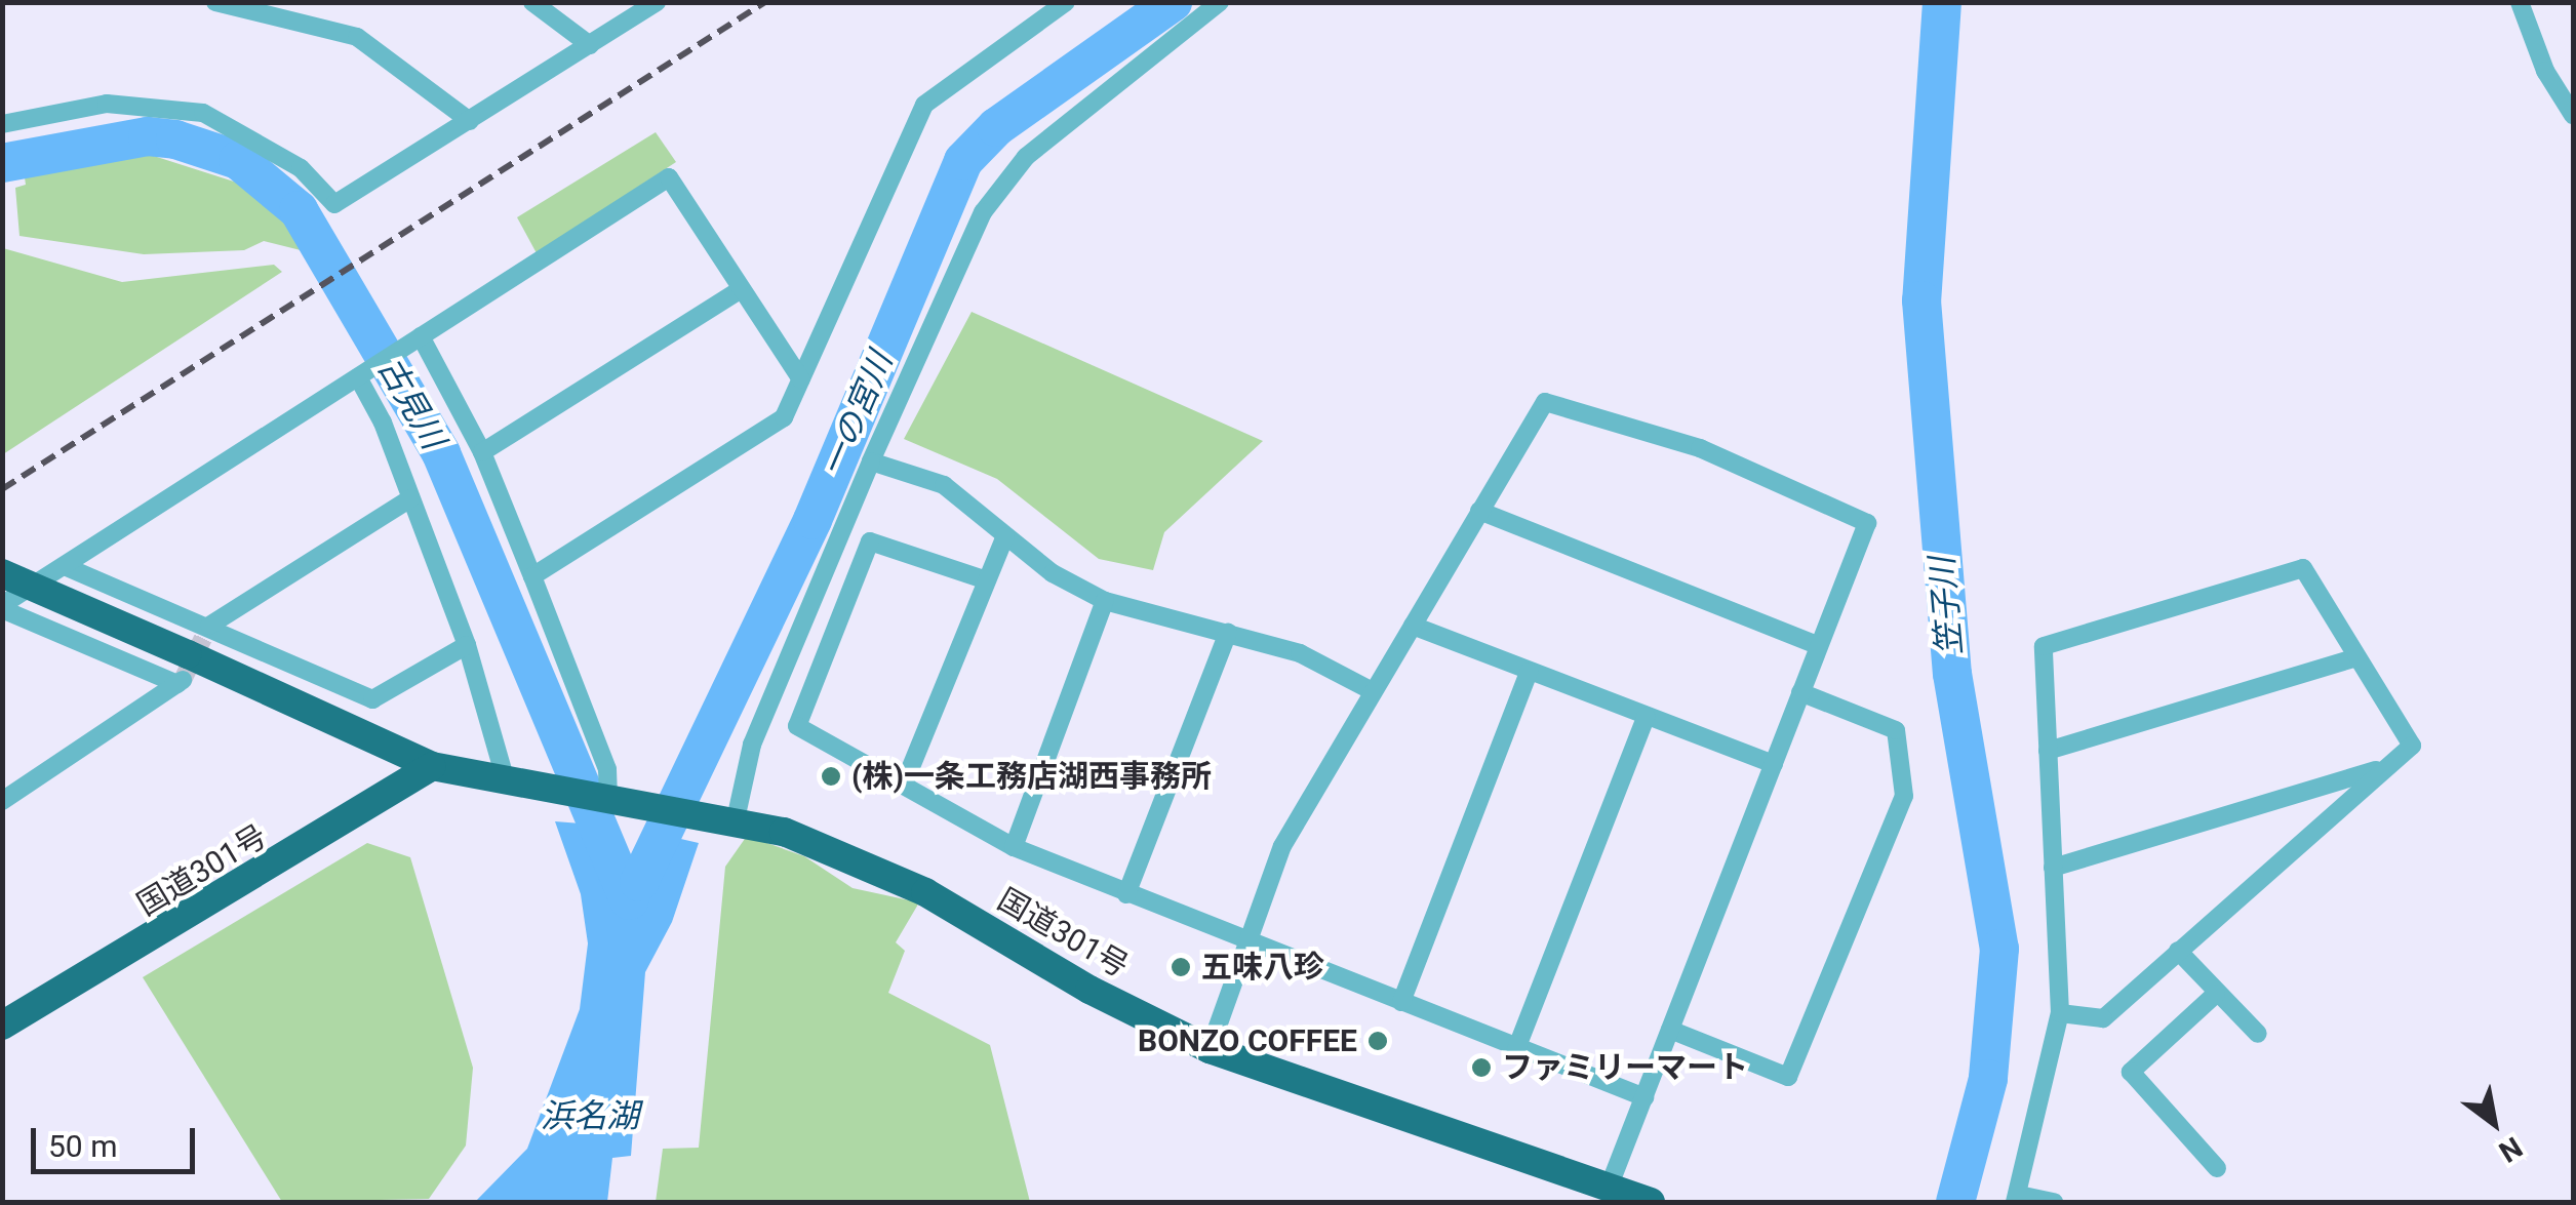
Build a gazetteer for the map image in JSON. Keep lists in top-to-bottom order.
{
  "streets": {
    "highway": ["国道301号"]
  },
  "water": [
    "古見川",
    "一の宮川",
    "笠子川",
    "浜名湖"
  ],
  "places": [
    "(株)一条工務店湖西事務所",
    "五味八珍",
    "BONZO COFFEE",
    "ファミリーマート"
  ],
  "scale_bar": "50 m",
  "north": "bottom right"
}
